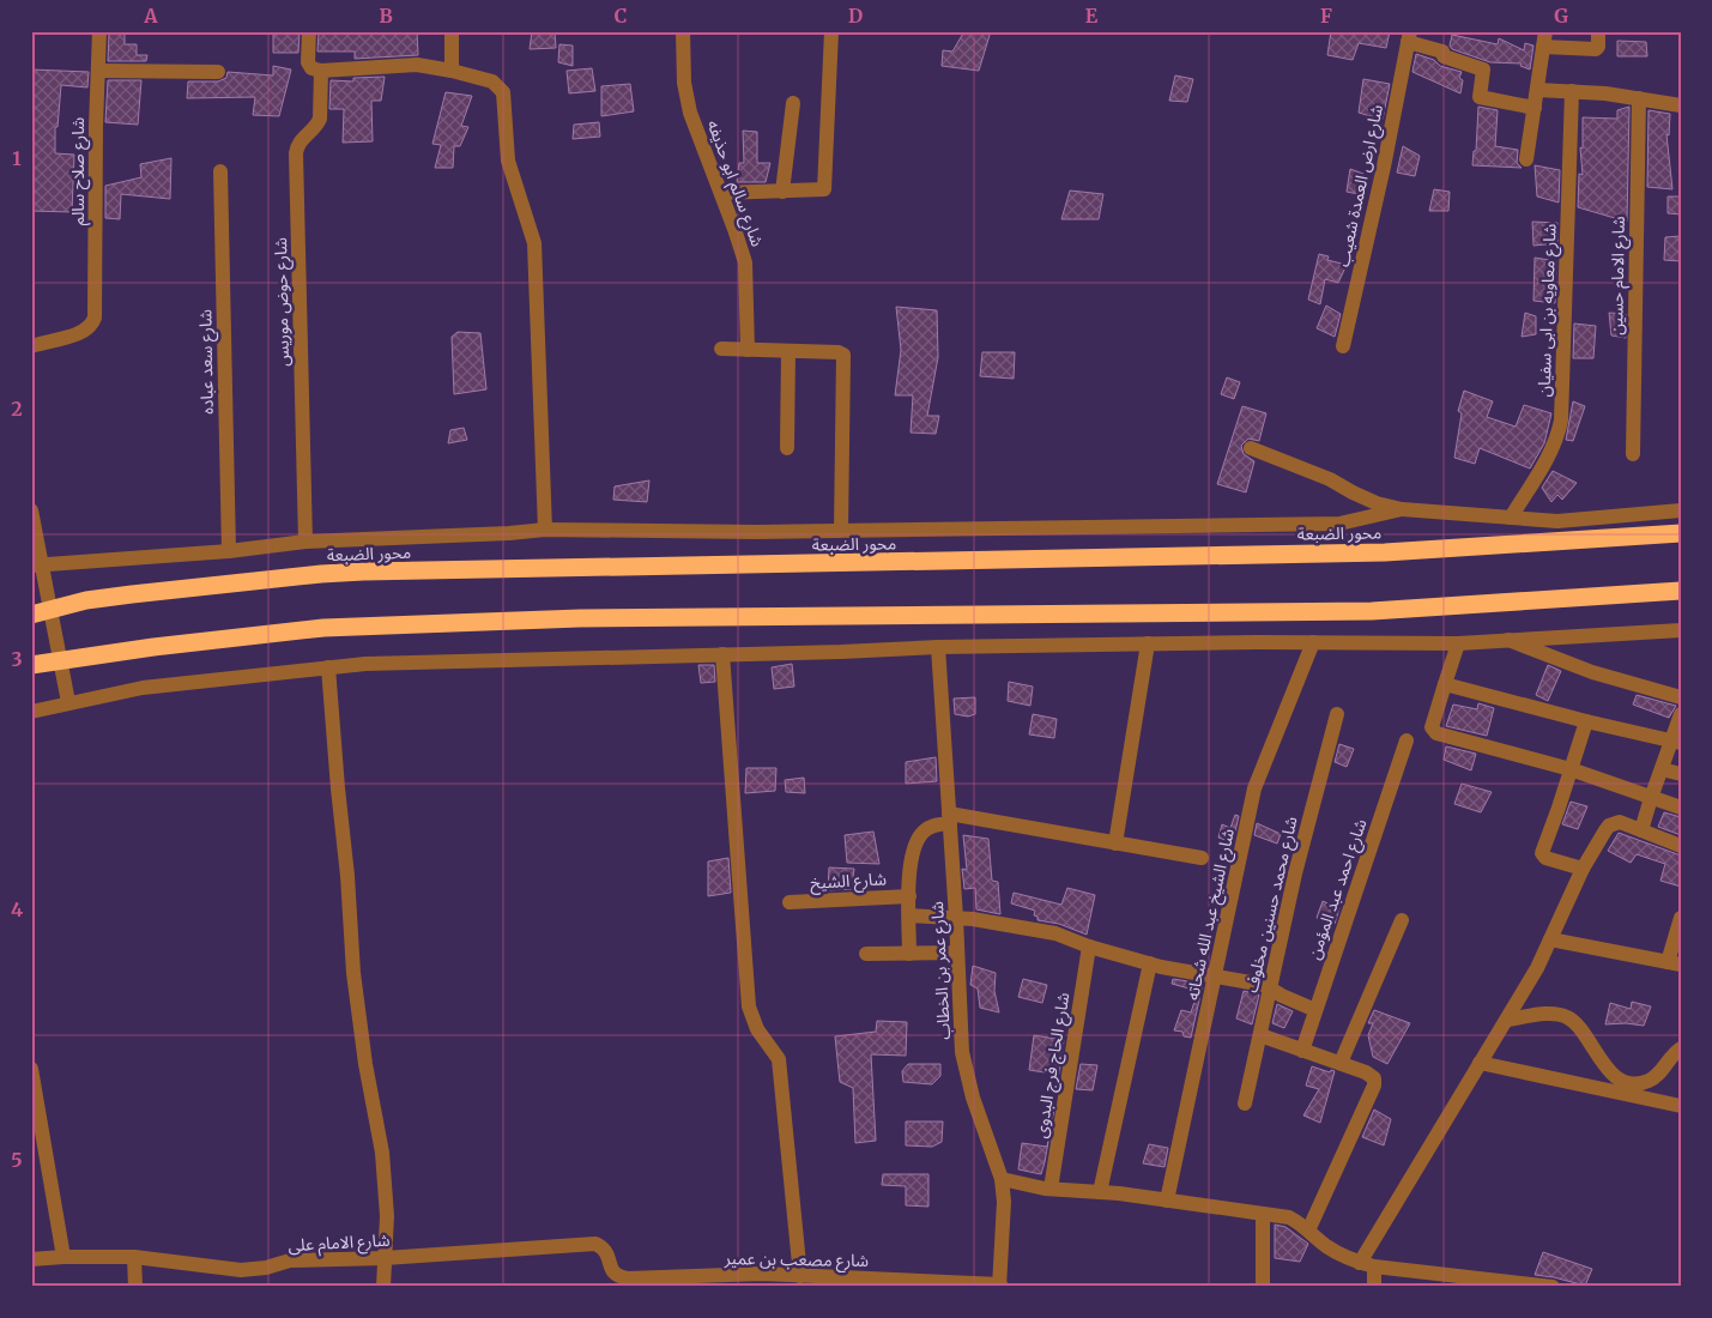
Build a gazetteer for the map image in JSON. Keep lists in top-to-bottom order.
{
  "streets": {
    "highway": ["محور الضبعة"],
    "street": [
      "شارع صلاح سالم",
      "شارع سالم ابو حذيفه",
      "شارع ارض العمدة شعيب",
      "شارع الامام حسين",
      "شارع حوض موريس",
      "شارع معاويه بن ابى سفيان",
      "شارع سعد عباده",
      "شارع الشيخ",
      "شارع احمد عبد المؤمن",
      "شارع محمد حسنين مخلوف",
      "شارع الشيخ عبد الله شحاته",
      "شارع عمر بن الخطاب",
      "شارع الحاج فرج البدوى",
      "شارع الامام على",
      "شارع مصعب بن عمير"
    ]
  },
  "crossings": [
    ["شارع عمر بن الخطاب", "شارع مصعب بن عمير"],
    ["شارع الامام على", "شارع مصعب بن عمير"]
  ],
  "grid": {
    "columns": [
      "A",
      "B",
      "C",
      "D",
      "E",
      "F",
      "G"
    ],
    "rows": [
      "1",
      "2",
      "3",
      "4",
      "5"
    ]
  }
}
